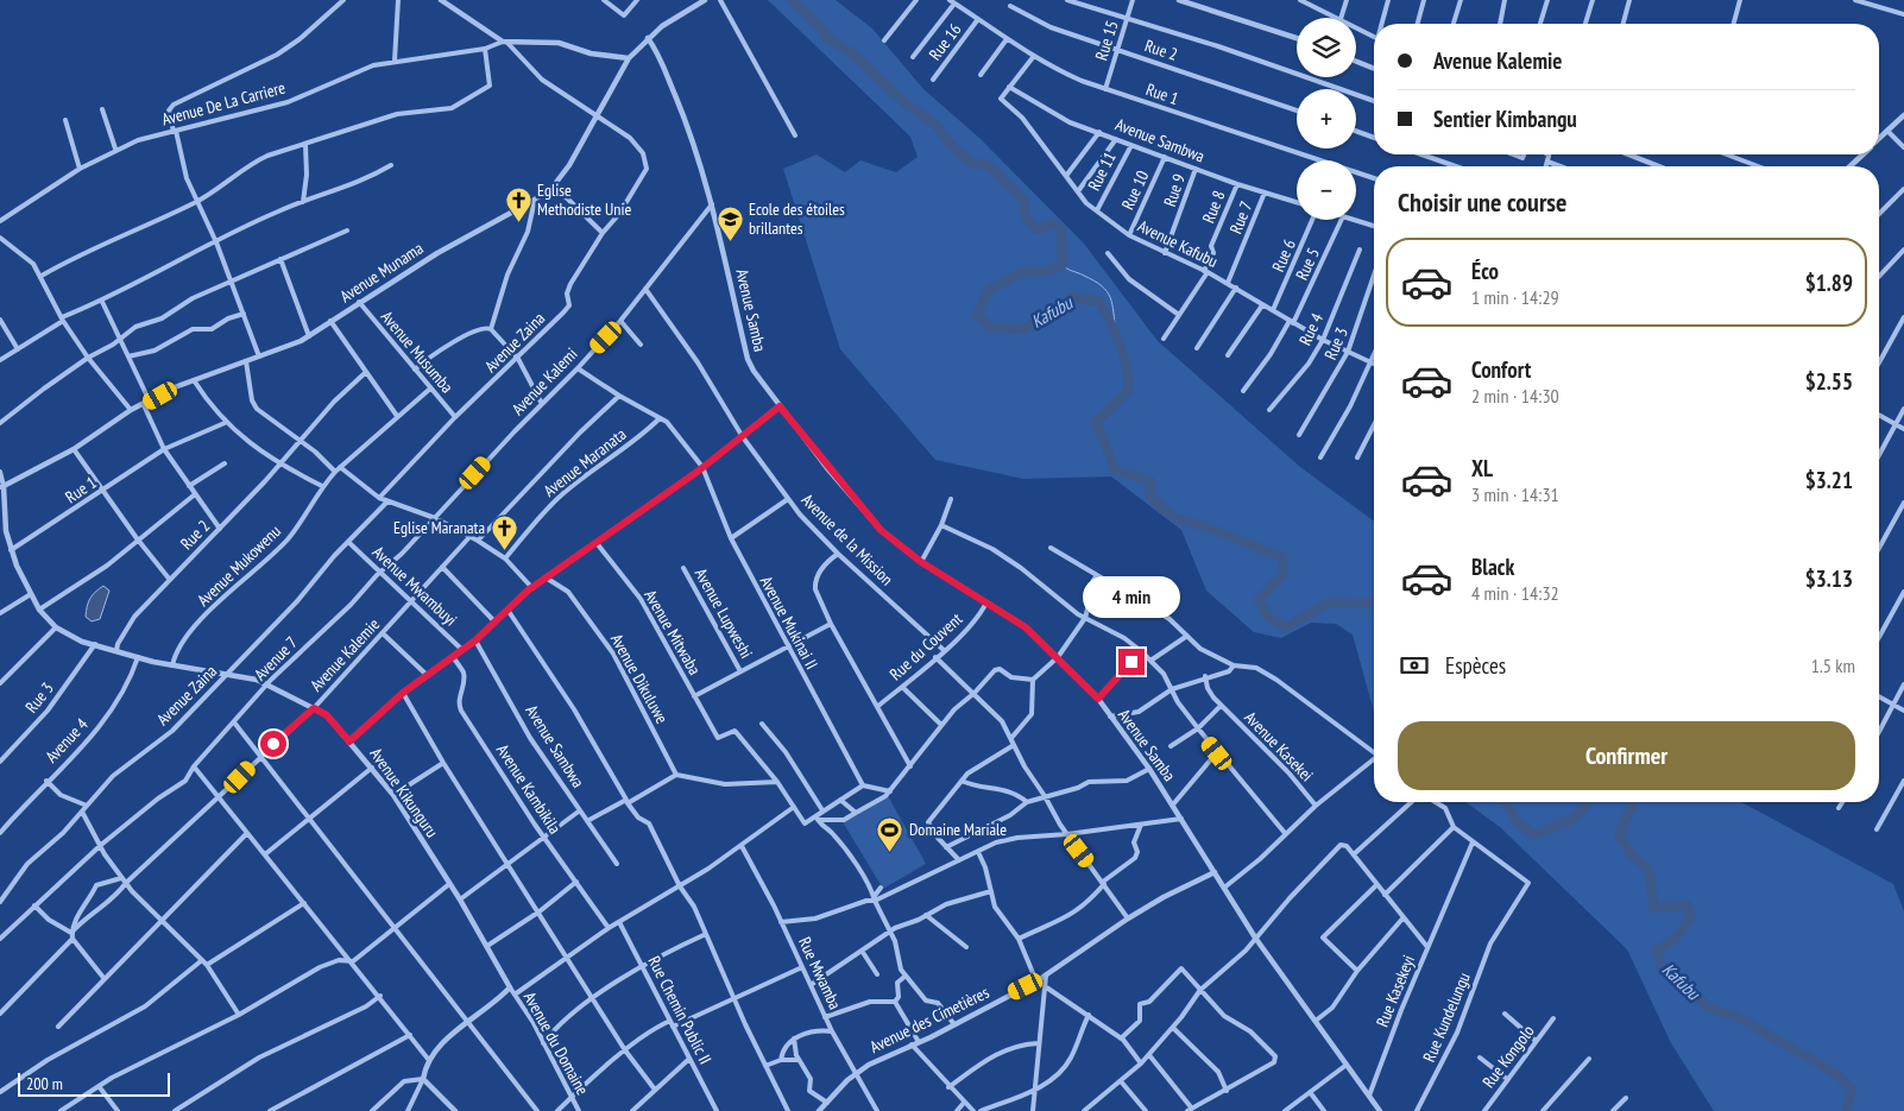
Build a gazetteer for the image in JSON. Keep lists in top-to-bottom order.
{
  "streets": {
    "street": [
      "Rue 15",
      "Rue 16",
      "Rue 2",
      "Rue 1",
      "Avenue De La Carriere",
      "Avenue Sambwa",
      "Rue 11",
      "Rue 10",
      "Rue 9",
      "Rue 8",
      "Rue 7",
      "Avenue Kafubu",
      "Rue 6",
      "Rue 5",
      "Avenue Munama",
      "Avenue Samba",
      "Rue 4",
      "Avenue Zaina",
      "Rue 3",
      "Avenue Musumba",
      "Avenue Kalemi",
      "Avenue Maranata",
      "Avenue de la Mission",
      "Avenue Mukowenu",
      "Avenue Mwambuyi",
      "Avenue Lupweshi",
      "Avenue Mukinai II",
      "Avenue Mitwaba",
      "Rue du Couvent",
      "Avenue Kalemie",
      "Avenue 7",
      "Avenue Dikuluwe",
      "Avenue 4",
      "Avenue Kasekei",
      "Avenue Kambikila",
      "Avenue Kikunguru",
      "Rue Mwamba",
      "Rue Kasekeyi",
      "Rue Chemin Public II",
      "Rue Kundelungu",
      "Avenue des Cimetières",
      "Avenue du Domaine",
      "Rue Kongolo"
    ]
  },
  "crossings": [
    ["Rue 15", "Rue 2"],
    ["Rue 15", "Rue 1"],
    ["Rue 16", "Rue 1"],
    ["Rue 2", "Avenue Kikunguru"],
    ["Rue 1", "Avenue Kikunguru"],
    ["Avenue Sambwa", "Rue 11"],
    ["Avenue Sambwa", "Rue 10"],
    ["Avenue Sambwa", "Rue 9"],
    ["Avenue Sambwa", "Rue 8"],
    ["Avenue Sambwa", "Rue 7"],
    ["Avenue Sambwa", "Avenue Kafubu"],
    ["Rue 11", "Avenue Kafubu"],
    ["Rue 10", "Avenue Kafubu"],
    ["Rue 9", "Avenue Kafubu"],
    ["Rue 8", "Avenue Kafubu"],
    ["Rue 7", "Avenue Kafubu"],
    ["Avenue Kafubu", "Rue 6"],
    ["Avenue Kafubu", "Rue 5"],
    ["Avenue Kafubu", "Rue 4"],
    ["Avenue Kafubu", "Rue 3"],
    ["Avenue Munama", "Avenue Samba"],
    ["Avenue Munama", "Avenue Musumba"],
    ["Avenue Munama", "Avenue Kikunguru"],
    ["Avenue Samba", "Avenue Kalemi"],
    ["Avenue Samba", "Rue du Couvent"],
    ["Avenue Samba", "Rue Kasekeyi"],
    ["Avenue Samba", "Avenue des Cimetières"],
    ["Avenue Zaina", "Avenue Musumba"],
    ["Avenue Zaina", "Avenue Mwambuyi"],
    ["Avenue Zaina", "Avenue Kikunguru"],
    ["Rue 3", "Avenue Kikunguru"],
    ["Avenue Musumba", "Avenue Mukowenu"],
    ["Avenue Kalemi", "Avenue de la Mission"],
    ["Avenue Kalemi", "Avenue Mwambuyi"],
    ["Avenue Kalemi", "Avenue Mukinai II"],
    ["Avenue Kalemi", "Avenue 7"],
    ["Avenue Maranata", "Avenue Mukinai II"],
    ["Avenue de la Mission", "Rue du Couvent"],
    ["Avenue Mukowenu", "Avenue Kikunguru"],
    ["Avenue Mwambuyi", "Avenue Kalemie"],
    ["Avenue Mwambuyi", "Avenue 7"],
    ["Avenue Kalemie", "Avenue Kikunguru"],
    ["Avenue 7", "Avenue Kikunguru"],
    ["Avenue 4", "Avenue Kikunguru"],
    ["Avenue Kikunguru", "Avenue du Domaine"],
    ["Rue Mwamba", "Avenue des Cimetières"],
    ["Rue Kasekeyi", "Rue Kundelungu"]
  ],
  "water": ["Kafubu"],
  "places": {
    "church": ["Eglise Methodiste Unie", "Eglise Maranata"],
    "school or university": ["Ecole des étoiles brillantes"],
    "sports": ["Domaine Mariale"]
  },
  "scale_bar": "200 m",
  "page": {
    "map_buttons": ["+", "−"],
    "banner": ["Avenue Kalemie", "Sentier Kimbangu"],
    "heading": "Choisir une course",
    "list": [
      {
        "name": "Éco",
        "note": "1 min · 14:29",
        "value": "$1.89"
      },
      {
        "name": "Confort",
        "note": "2 min · 14:30",
        "value": "$2.55"
      },
      {
        "name": "XL",
        "note": "3 min · 14:31",
        "value": "$3.21"
      },
      {
        "name": "Black",
        "note": "4 min · 14:32",
        "value": "$3.13"
      }
    ],
    "bubble": "4 min",
    "pay": ["Espèces", "1.5 km"],
    "buttons": "Confirmer",
    "scale": "200 m"
  }
}
